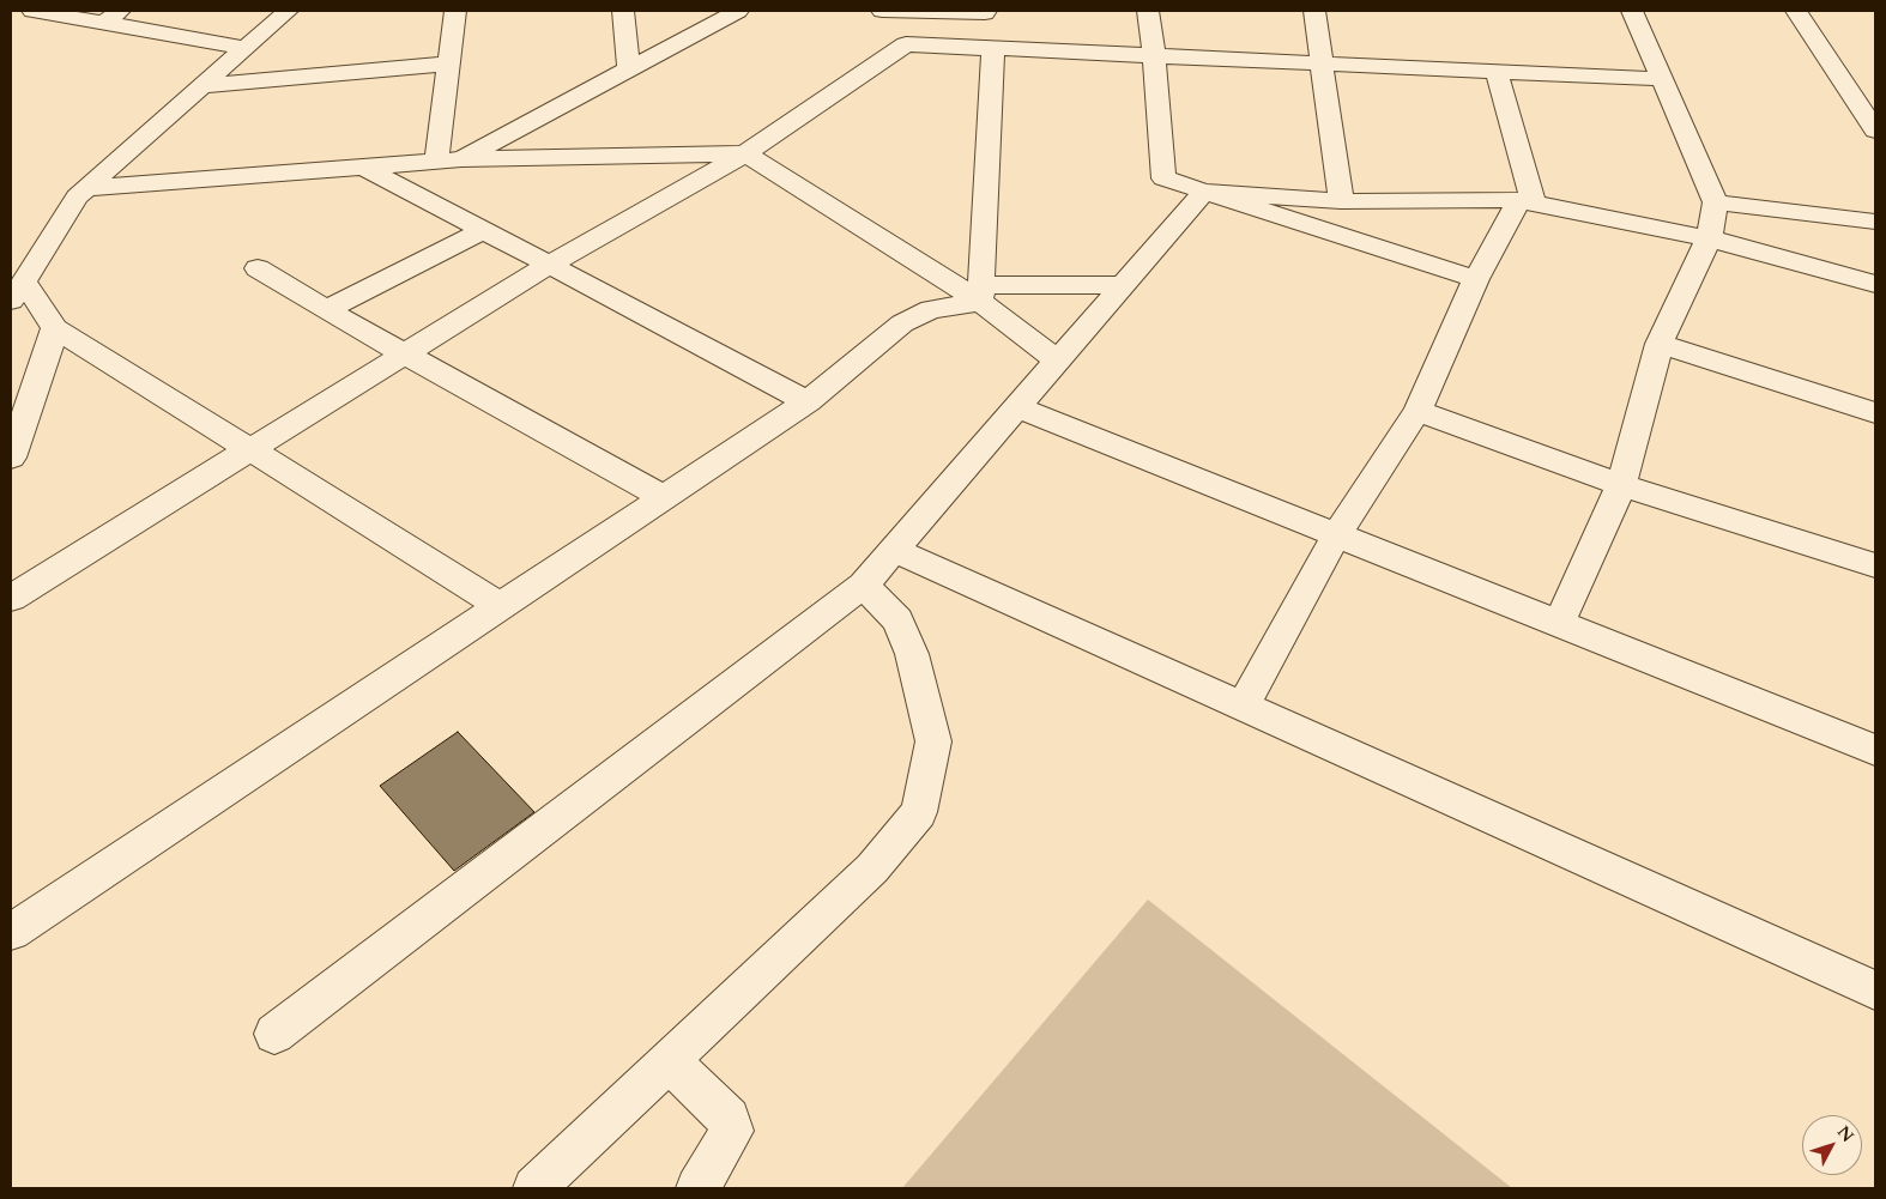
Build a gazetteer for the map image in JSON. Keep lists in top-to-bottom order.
{
  "north": "top right"
}
